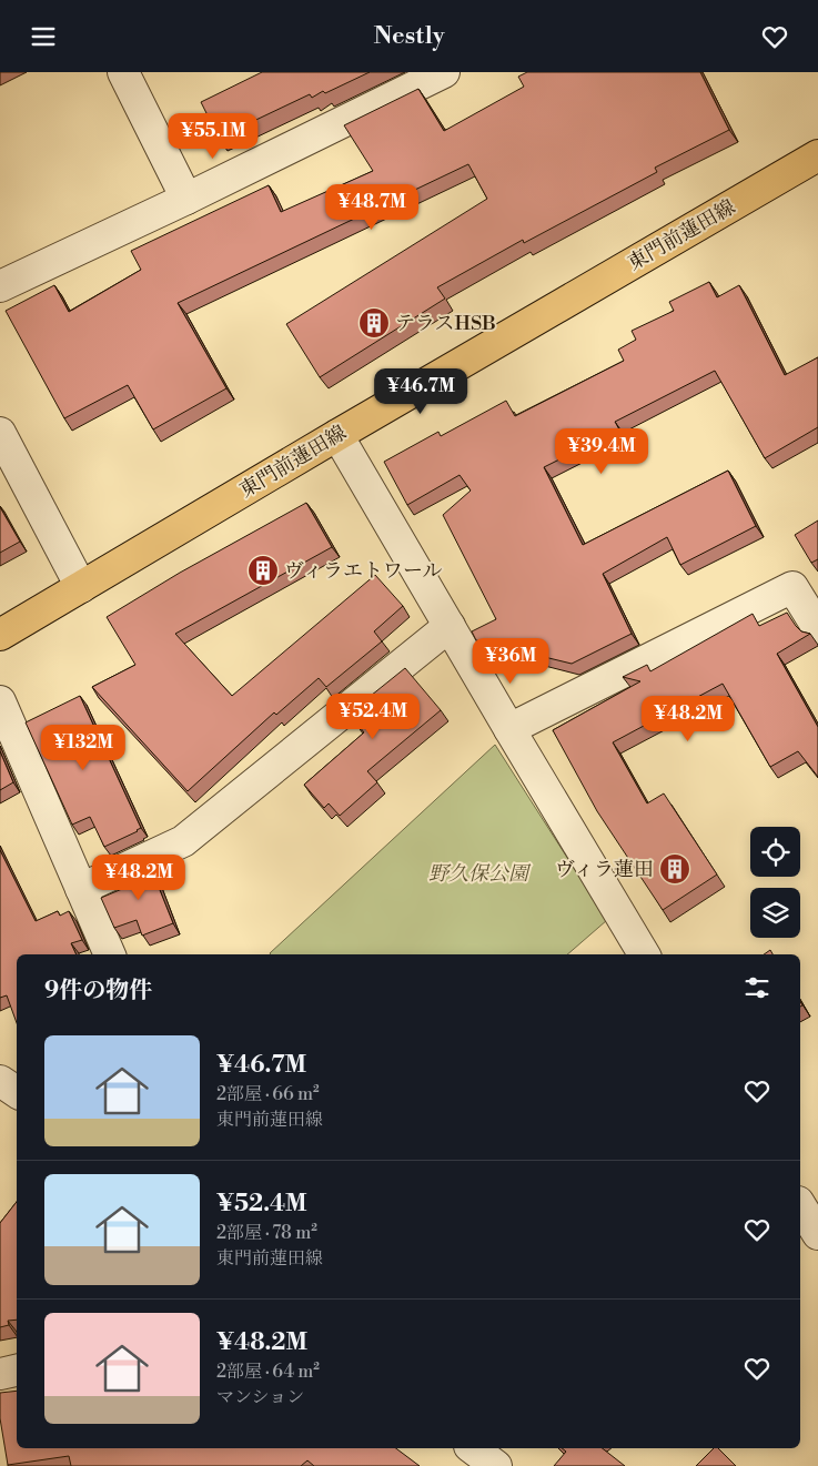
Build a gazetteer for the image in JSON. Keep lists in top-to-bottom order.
{
  "streets": {
    "main road": ["東門前蓮田線"]
  },
  "parks": ["野久保公園"],
  "places": {
    "building": ["テラスHSB", "ヴィラエトワール", "ヴィラ蓮田"]
  },
  "page": {
    "header": "Nestly",
    "price": [
      "¥55.1M",
      "¥48.7M",
      "¥46.7M",
      "¥39.4M",
      "¥36M",
      "¥52.4M",
      "¥48.2M",
      "¥132M",
      "¥48.2M"
    ],
    "heading": "9件の物件",
    "list": [
      {
        "name": "¥46.7M",
        "note": "2部屋 · 66 m² · 東門前蓮田線"
      },
      {
        "name": "¥52.4M",
        "note": "2部屋 · 78 m² · 東門前蓮田線"
      },
      {
        "name": "¥48.2M",
        "note": "2部屋 · 64 m² · マンション"
      }
    ]
  }
}
